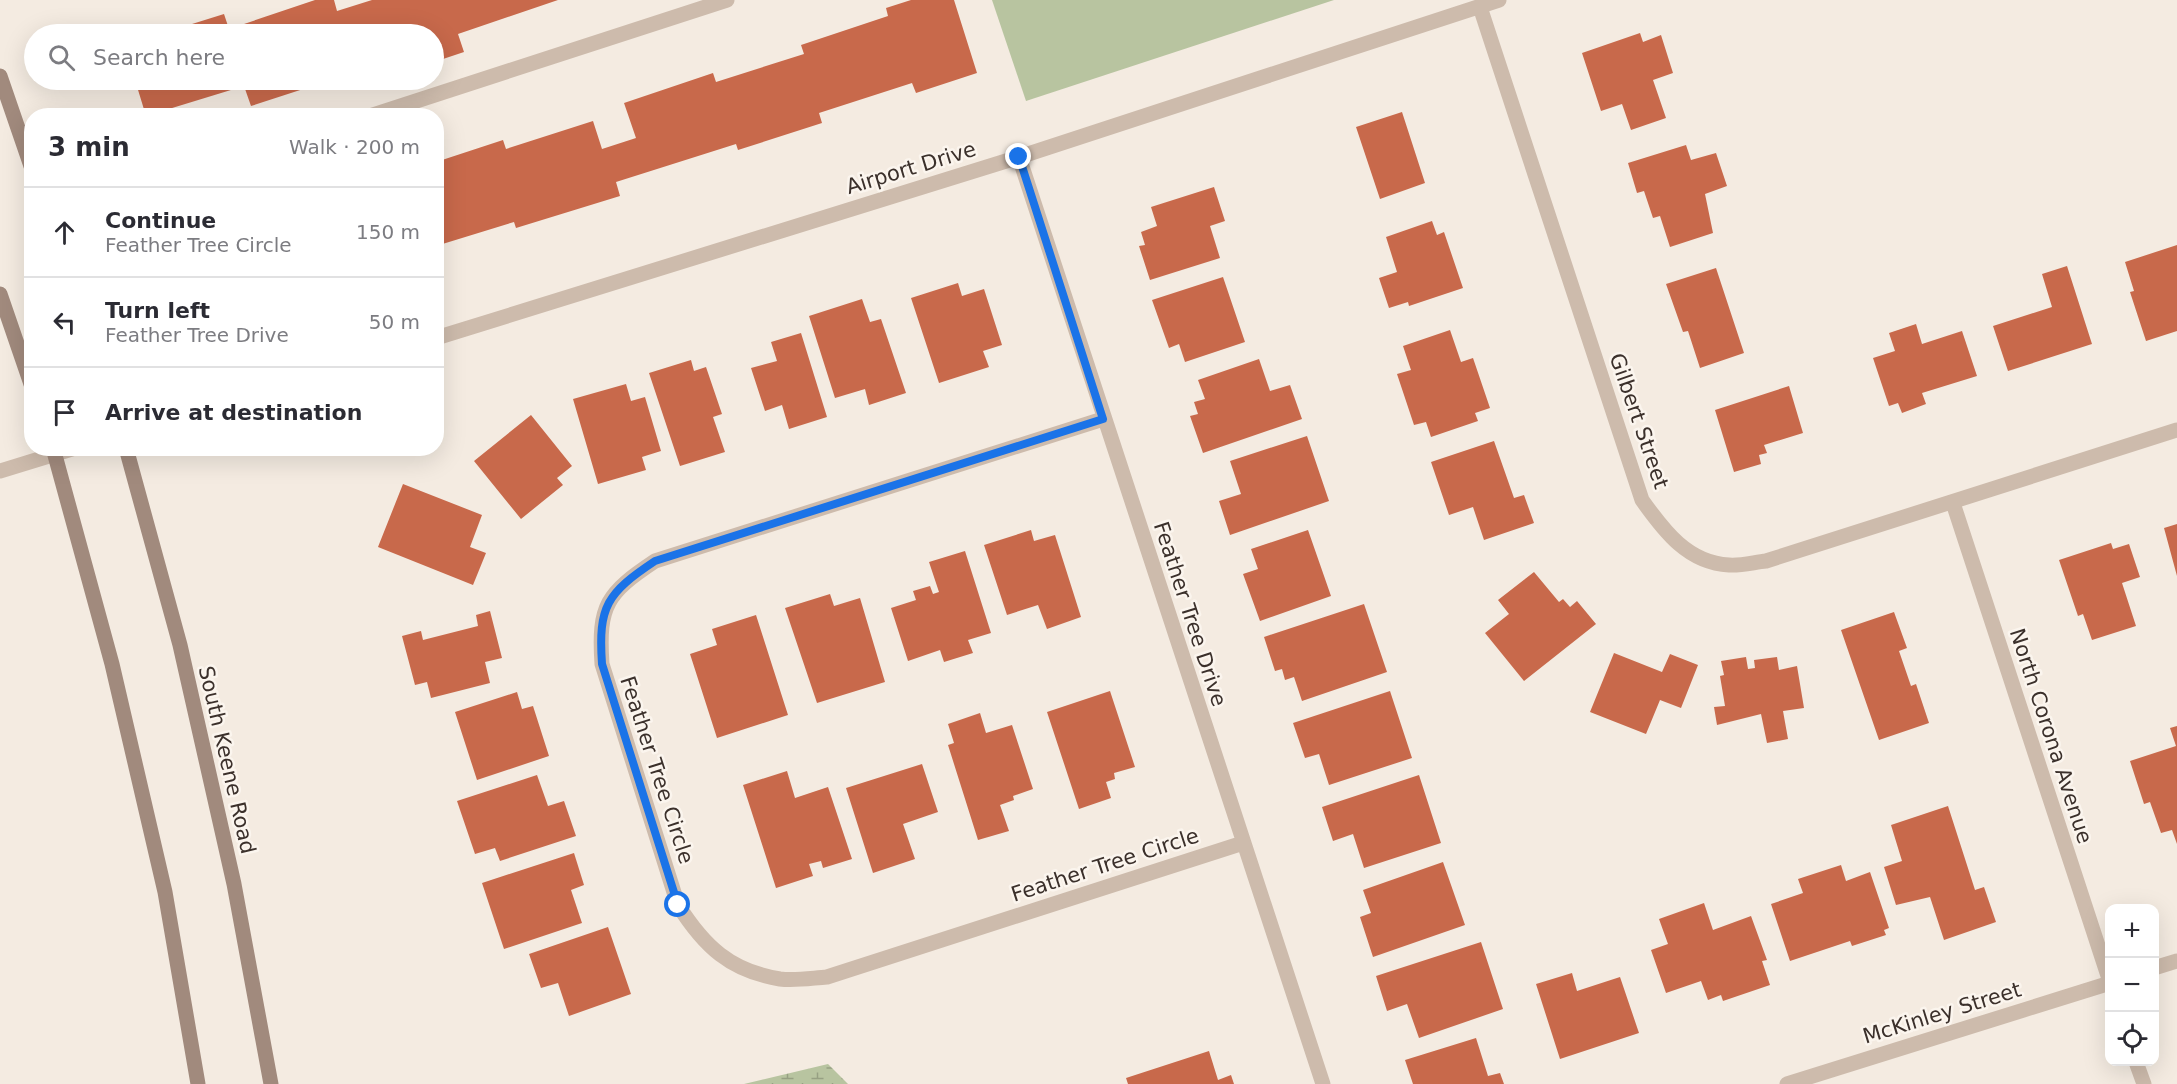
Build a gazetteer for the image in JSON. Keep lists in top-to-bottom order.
{
  "streets": {
    "main road": ["South Keene Road"],
    "street": [
      "Airport Drive",
      "Gilbert Street",
      "Feather Tree Drive",
      "North Corona Avenue",
      "Feather Tree Circle",
      "McKinley Street"
    ]
  },
  "crossings": [
    ["Airport Drive", "Gilbert Street"],
    ["Airport Drive", "Feather Tree Drive"],
    ["Gilbert Street", "North Corona Avenue"],
    ["Feather Tree Drive", "Feather Tree Circle"]
  ],
  "page": {
    "search": "Search here",
    "heading": ["3 min", "Walk · 200 m"],
    "list": [
      ["Continue", "Feather Tree Circle", "150 m"],
      ["Turn left", "Feather Tree Drive", "50 m"],
      "Arrive at destination"
    ],
    "map_buttons": ["+", "−"]
  }
}
